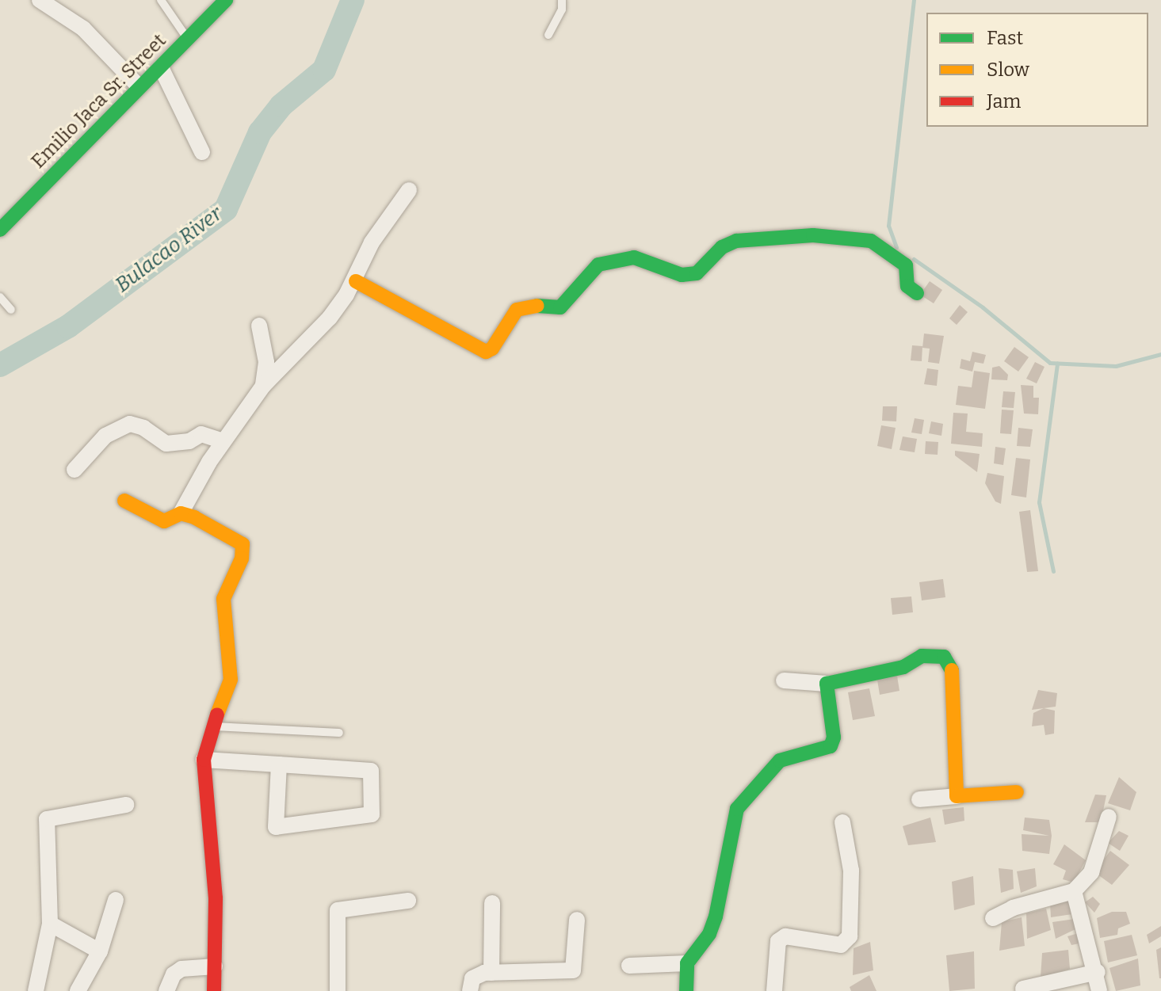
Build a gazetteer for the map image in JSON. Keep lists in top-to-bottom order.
{
  "streets": {
    "street": ["Emilio Jaca Sr. Street"]
  },
  "water": ["Bulacao River"],
  "legend": ["Fast", "Slow", "Jam"]
}
